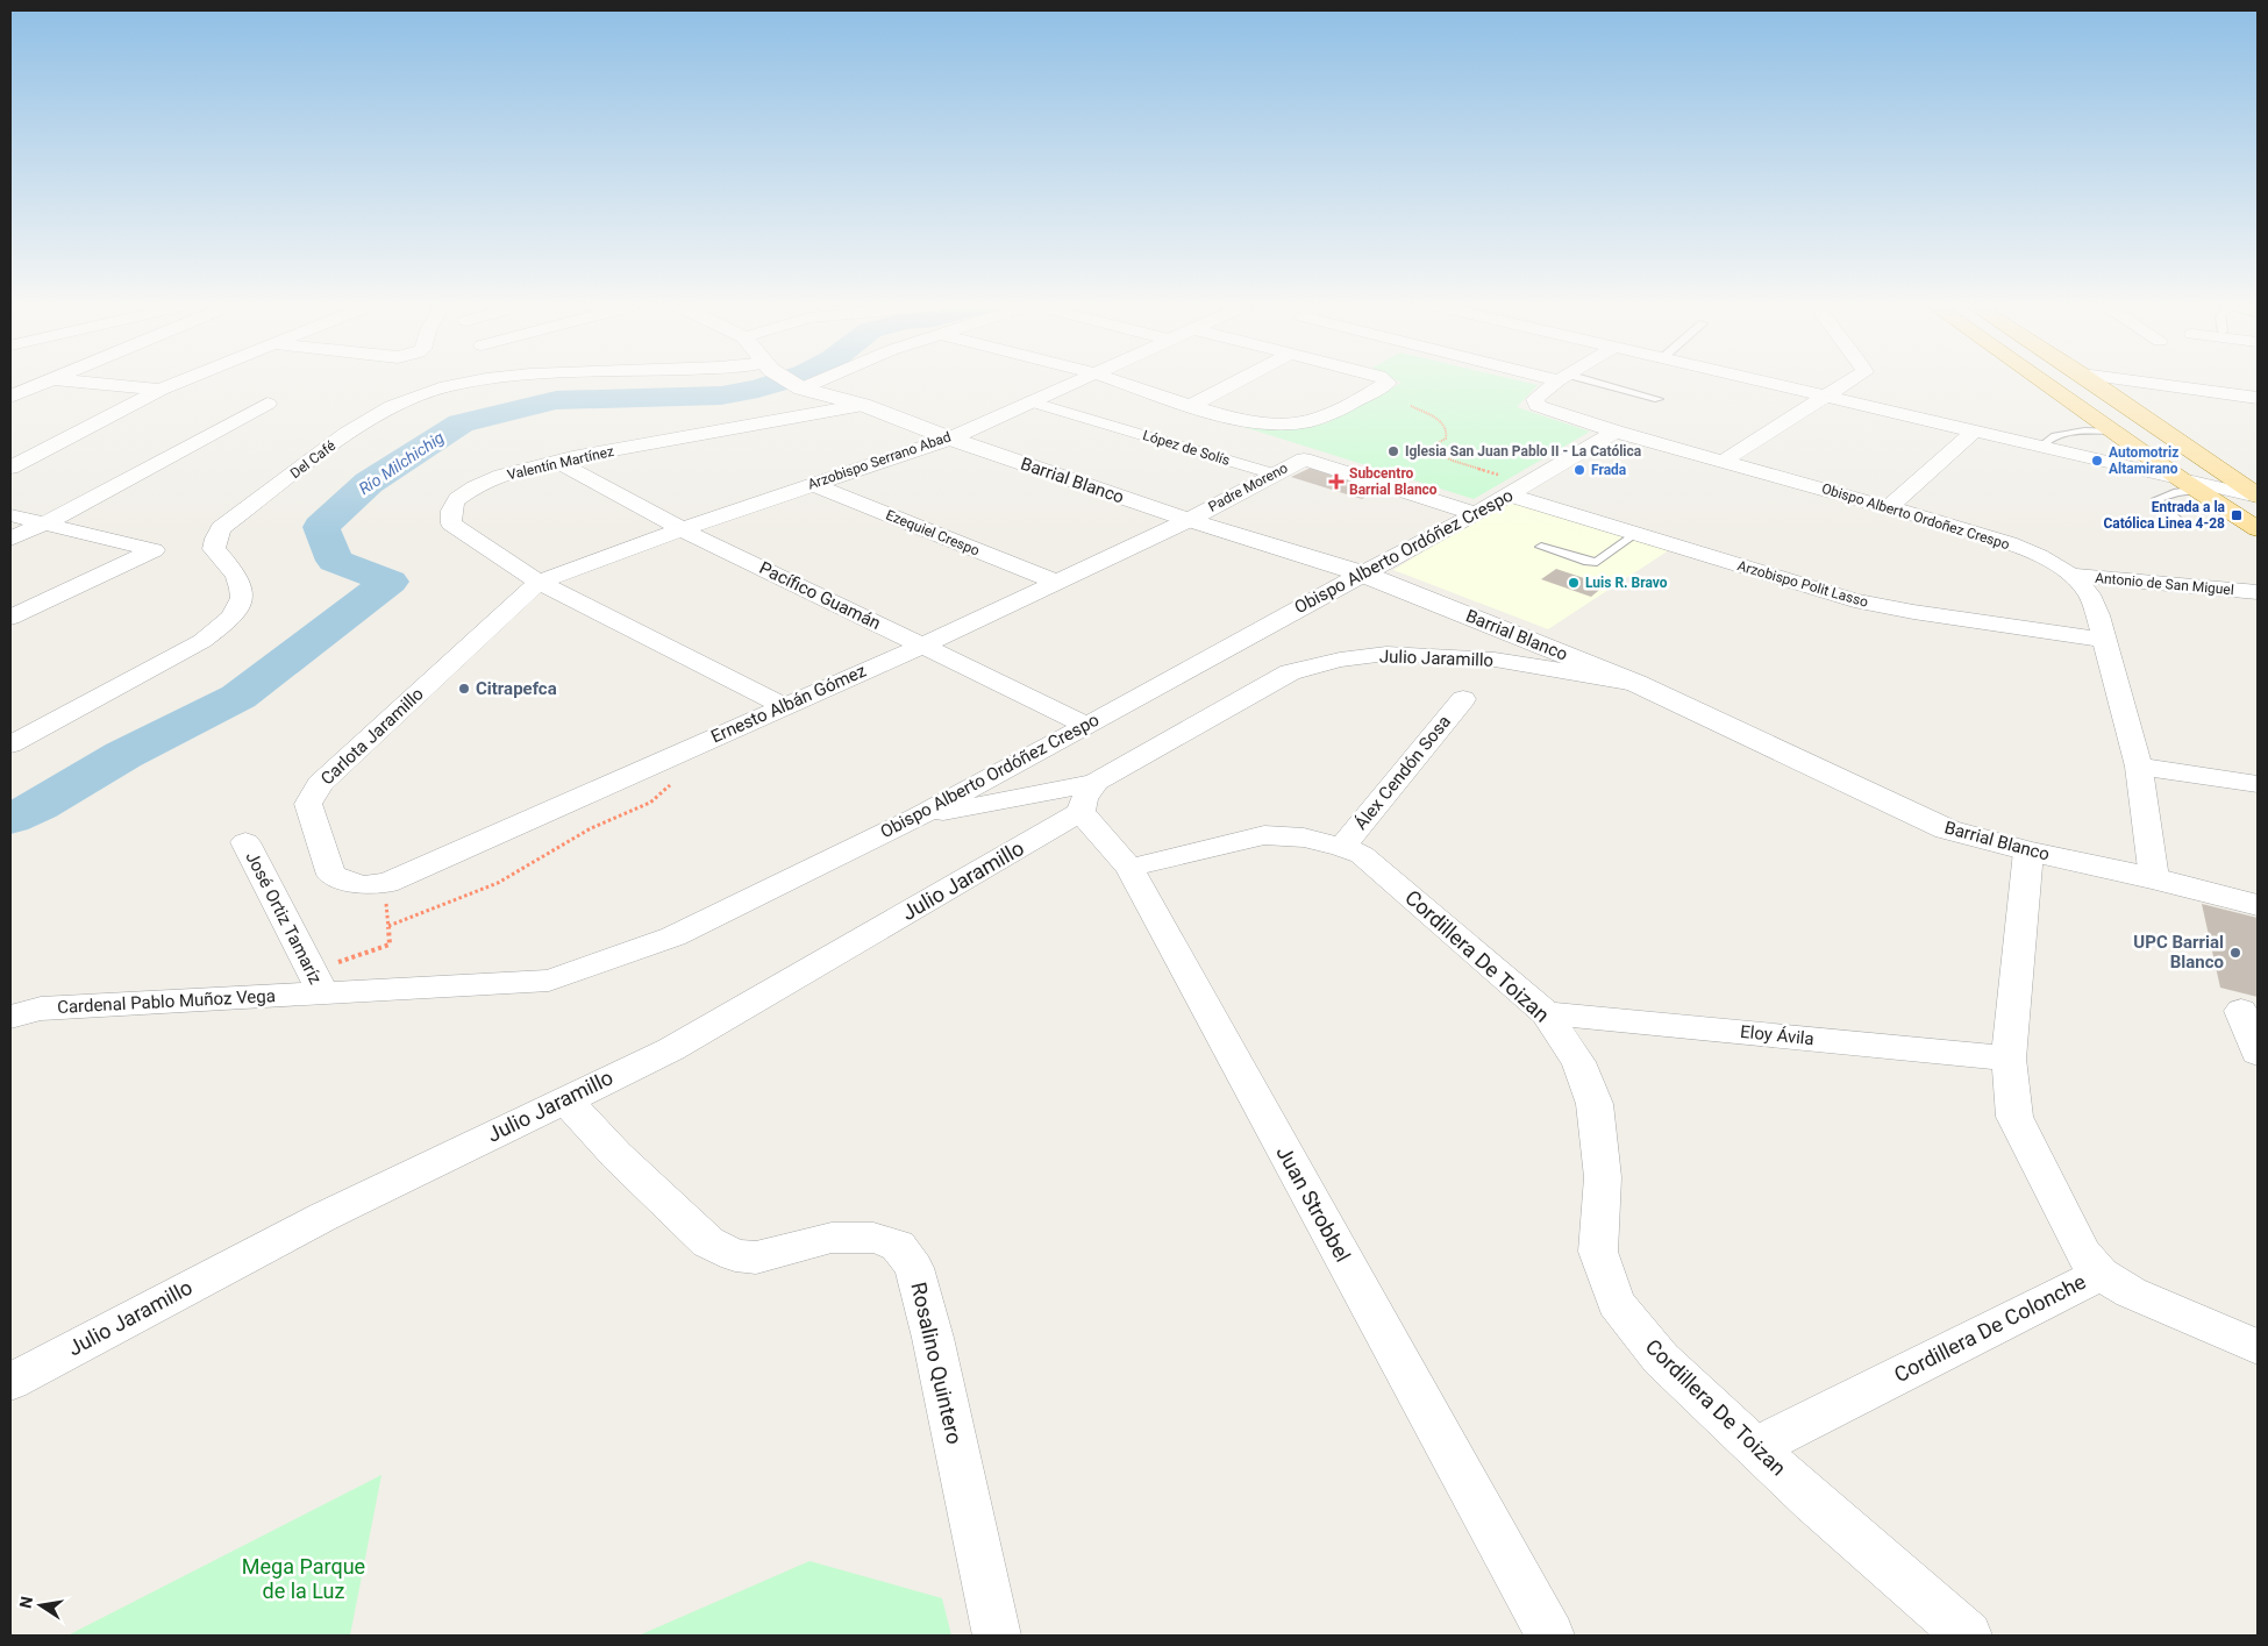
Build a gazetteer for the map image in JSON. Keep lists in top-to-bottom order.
{
  "streets": {
    "street": [
      "López de Solís",
      "Del Café",
      "Arzobispo Serrano Abad",
      "Valentín Martínez",
      "Barrial Blanco",
      "Padre Moreno",
      "Obispo Alberto Ordoñez Crespo",
      "Ezequiel Crespo",
      "Obispo Alberto Ordóñez Crespo",
      "Arzobispo Polit Lasso",
      "Antonio de San Miguel",
      "Pacífico Guamán",
      "Julio Jaramillo",
      "Ernesto Albán Gómez",
      "Carlota Jaramillo",
      "Álex Cendón Sosa",
      "José Ortiz Tamaríz",
      "Cordillera De Toizan",
      "Cardenal Pablo Muñoz Vega",
      "Eloy Ávila",
      "Juan Strobbel",
      "Cordillera De Colonche",
      "Rosalino Quintero"
    ]
  },
  "crossings": [
    ["López de Solís", "Arzobispo Serrano Abad"],
    ["López de Solís", "Padre Moreno"],
    ["Arzobispo Serrano Abad", "Valentín Martínez"],
    ["Arzobispo Serrano Abad", "Barrial Blanco"],
    ["Arzobispo Serrano Abad", "Ezequiel Crespo"],
    ["Arzobispo Serrano Abad", "Pacífico Guamán"],
    ["Arzobispo Serrano Abad", "Carlota Jaramillo"],
    ["Valentín Martínez", "Barrial Blanco"],
    ["Valentín Martínez", "Pacífico Guamán"],
    ["Valentín Martínez", "Ernesto Albán Gómez"],
    ["Valentín Martínez", "Carlota Jaramillo"],
    ["Barrial Blanco", "Padre Moreno"],
    ["Barrial Blanco", "Obispo Alberto Ordoñez Crespo"],
    ["Barrial Blanco", "Obispo Alberto Ordóñez Crespo"],
    ["Barrial Blanco", "Julio Jaramillo"],
    ["Barrial Blanco", "Ernesto Albán Gómez"],
    ["Padre Moreno", "Obispo Alberto Ordóñez Crespo"],
    ["Padre Moreno", "Ernesto Albán Gómez"],
    ["Obispo Alberto Ordoñez Crespo", "Obispo Alberto Ordóñez Crespo"],
    ["Obispo Alberto Ordoñez Crespo", "Arzobispo Polit Lasso"],
    ["Obispo Alberto Ordoñez Crespo", "Antonio de San Miguel"],
    ["Ezequiel Crespo", "Ernesto Albán Gómez"],
    ["Obispo Alberto Ordóñez Crespo", "Arzobispo Polit Lasso"],
    ["Obispo Alberto Ordóñez Crespo", "Pacífico Guamán"],
    ["Obispo Alberto Ordóñez Crespo", "Julio Jaramillo"],
    ["Obispo Alberto Ordóñez Crespo", "José Ortiz Tamaríz"],
    ["Obispo Alberto Ordóñez Crespo", "Cardenal Pablo Muñoz Vega"],
    ["Pacífico Guamán", "Ernesto Albán Gómez"],
    ["Julio Jaramillo", "Juan Strobbel"],
    ["Julio Jaramillo", "Rosalino Quintero"],
    ["Ernesto Albán Gómez", "Carlota Jaramillo"],
    ["Álex Cendón Sosa", "Cordillera De Toizan"],
    ["José Ortiz Tamaríz", "Cardenal Pablo Muñoz Vega"],
    ["Cordillera De Toizan", "Eloy Ávila"],
    ["Cordillera De Toizan", "Juan Strobbel"],
    ["Cordillera De Toizan", "Cordillera De Colonche"]
  ],
  "water": ["Río Milchichig"],
  "parks": ["Mega Parque de la Luz"],
  "places": {
    "other": [
      "Iglesia San Juan Pablo II - La Católica",
      "Automotriz Altamirano",
      "Frada",
      "Luis R. Bravo",
      "Citrapefca",
      "UPC Barrial Blanco"
    ],
    "health": ["Subcentro Barrial Blanco"],
    "transit": ["Entrada a la Católica Linea 4-28"]
  },
  "north": "left"
}
